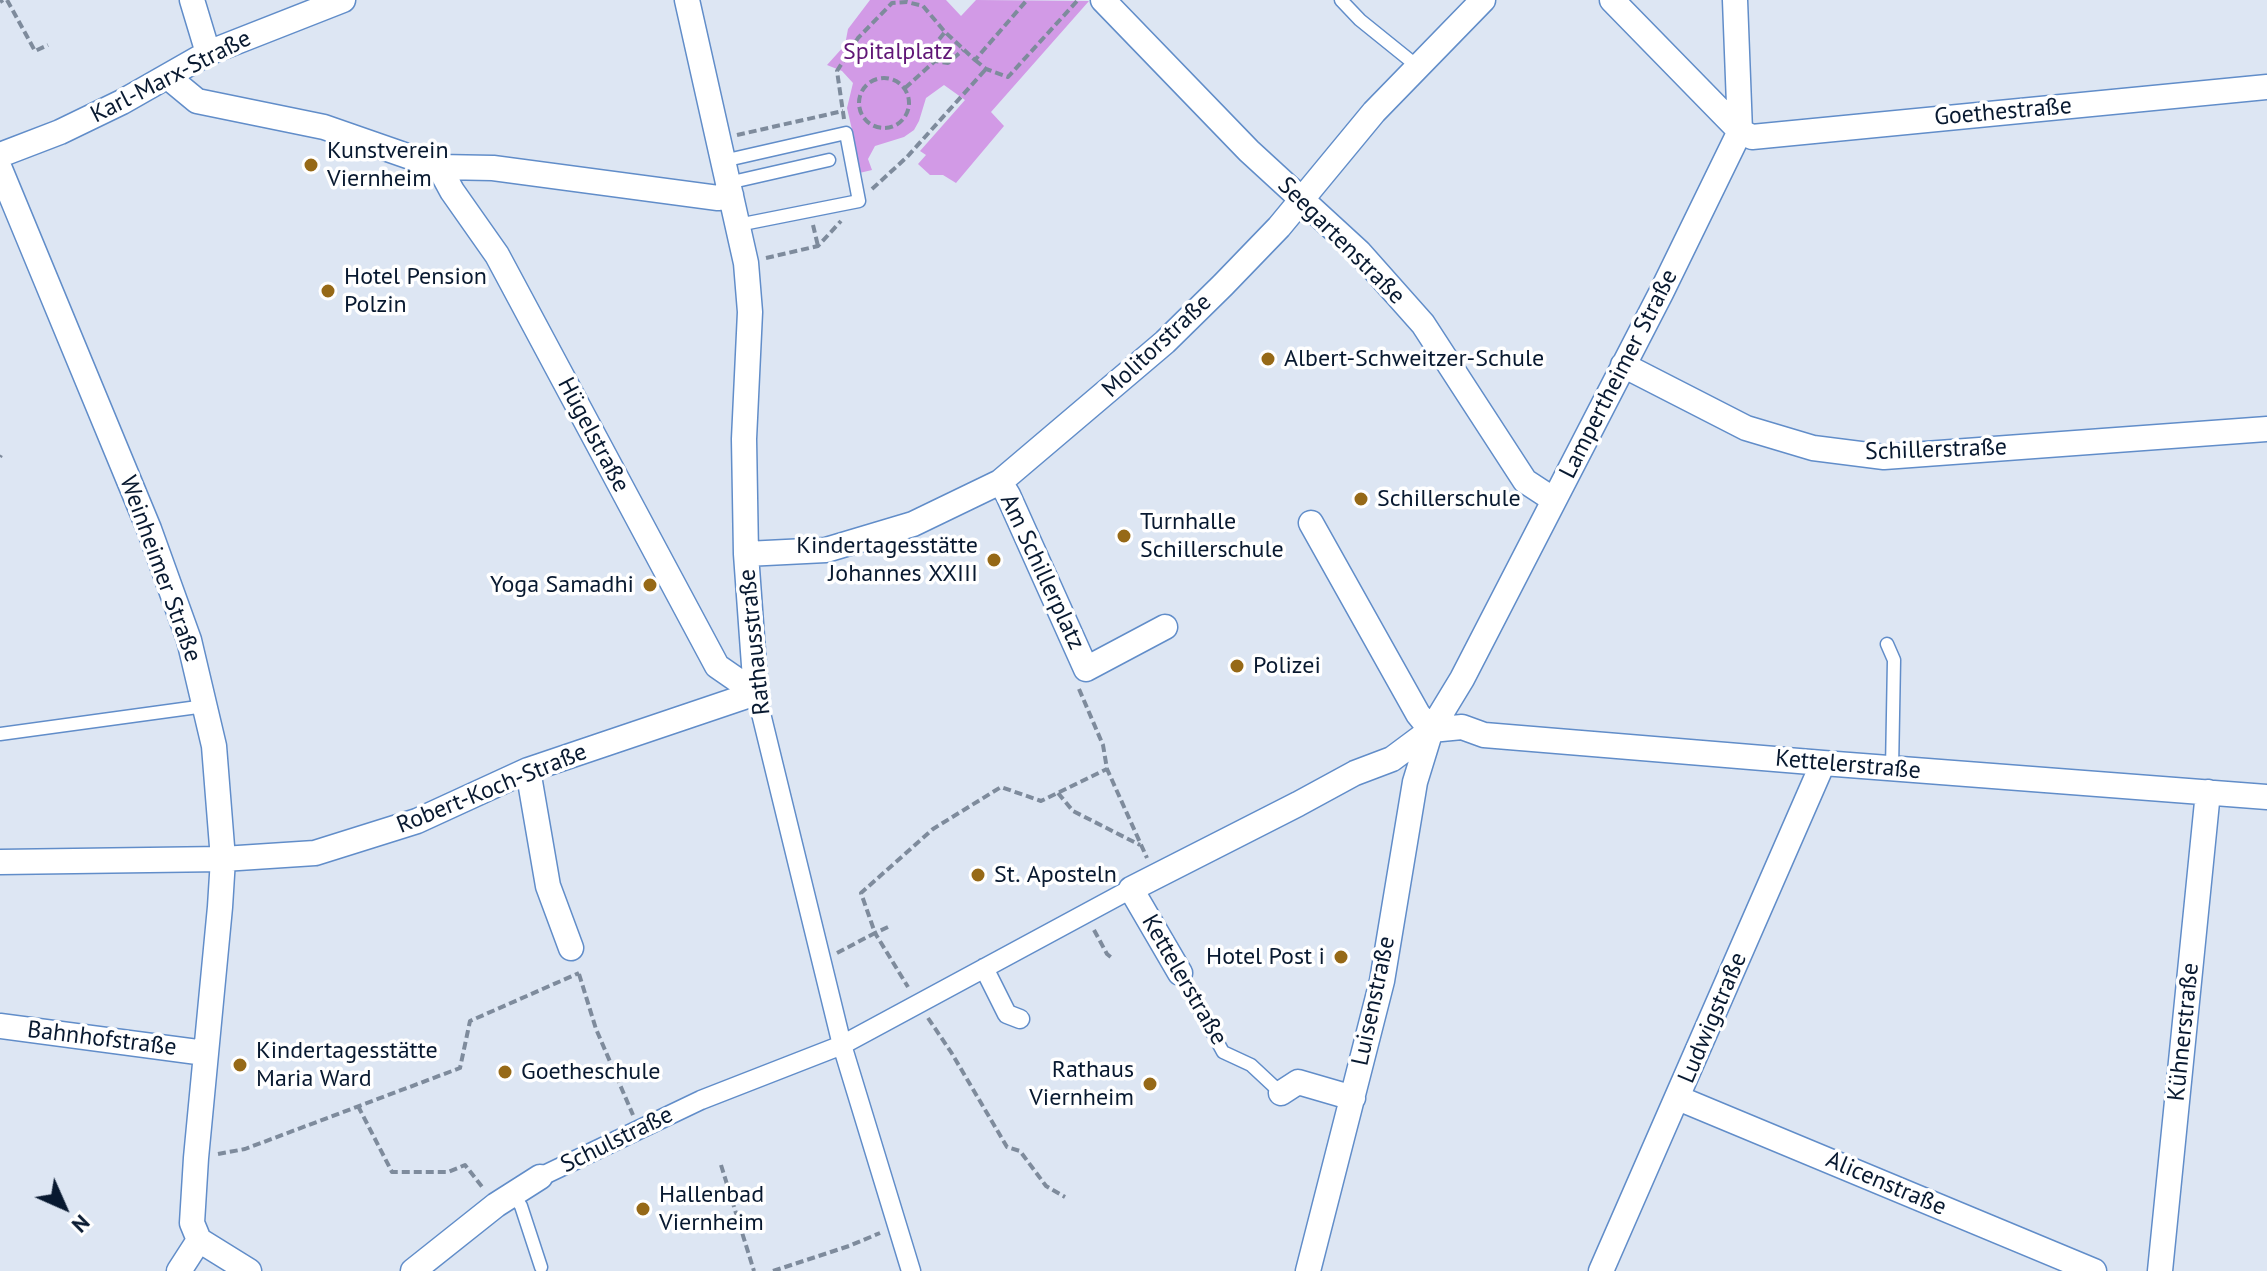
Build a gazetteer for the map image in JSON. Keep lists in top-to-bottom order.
{
  "streets": {
    "street": [
      "Karl-Marx-Straße",
      "Goethestraße",
      "Seegartenstraße",
      "Molitorstraße",
      "Lampertheimer Straße",
      "Hügelstraße",
      "Schillerstraße",
      "Weinheimer Straße",
      "Am Schillerplatz",
      "Rathausstraße",
      "Kettelerstraße",
      "Robert-Koch-Straße",
      "Luisenstraße",
      "Ludwigstraße",
      "Kühnerstraße",
      "Bahnhofstraße",
      "Schulstraße",
      "Alicenstraße"
    ]
  },
  "crossings": [
    ["Goethestraße", "Lampertheimer Straße"],
    ["Seegartenstraße", "Molitorstraße"],
    ["Seegartenstraße", "Lampertheimer Straße"],
    ["Molitorstraße", "Am Schillerplatz"],
    ["Molitorstraße", "Rathausstraße"],
    ["Lampertheimer Straße", "Schillerstraße"],
    ["Lampertheimer Straße", "Kettelerstraße"],
    ["Lampertheimer Straße", "Luisenstraße"],
    ["Hügelstraße", "Rathausstraße"],
    ["Hügelstraße", "Robert-Koch-Straße"],
    ["Weinheimer Straße", "Robert-Koch-Straße"],
    ["Weinheimer Straße", "Bahnhofstraße"],
    ["Rathausstraße", "Kettelerstraße"],
    ["Rathausstraße", "Robert-Koch-Straße"],
    ["Rathausstraße", "Schulstraße"],
    ["Kettelerstraße", "Luisenstraße"],
    ["Kettelerstraße", "Ludwigstraße"],
    ["Kettelerstraße", "Kühnerstraße"],
    ["Kettelerstraße", "Schulstraße"],
    ["Ludwigstraße", "Alicenstraße"]
  ],
  "parks": ["Spitalplatz"],
  "places": [
    "Kunstverein Viernheim",
    "Hotel Pension Polzin",
    "Albert-Schweitzer-Schule",
    "Schillerschule",
    "Turnhalle Schillerschule",
    "Kindertagesstätte Johannes XXIII",
    "Yoga Samadhi",
    "Polizei",
    "St. Aposteln",
    "Hotel Post i",
    "Kindertagesstätte Maria Ward",
    "Goetheschule",
    "Rathaus Viernheim",
    "Hallenbad Viernheim"
  ],
  "north": "bottom right"
}
